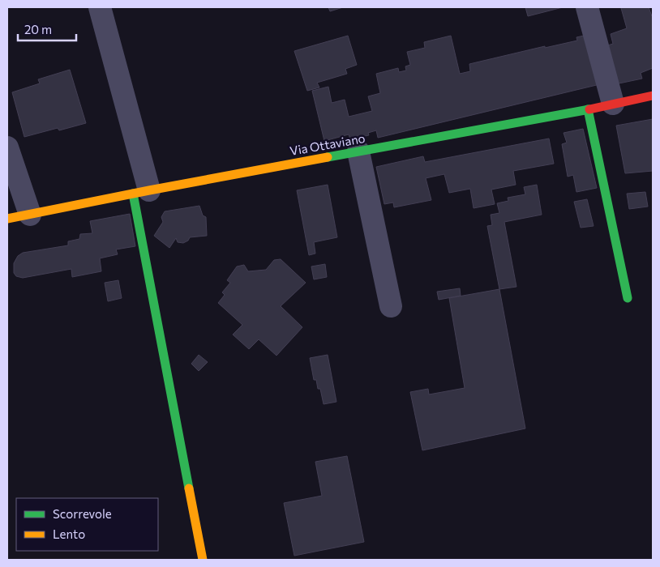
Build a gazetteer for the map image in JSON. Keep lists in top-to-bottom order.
{
  "streets": {
    "main road": ["Via Ottaviano"]
  },
  "legend": ["Scorrevole", "Lento"],
  "scale_bar": "20 m"
}
